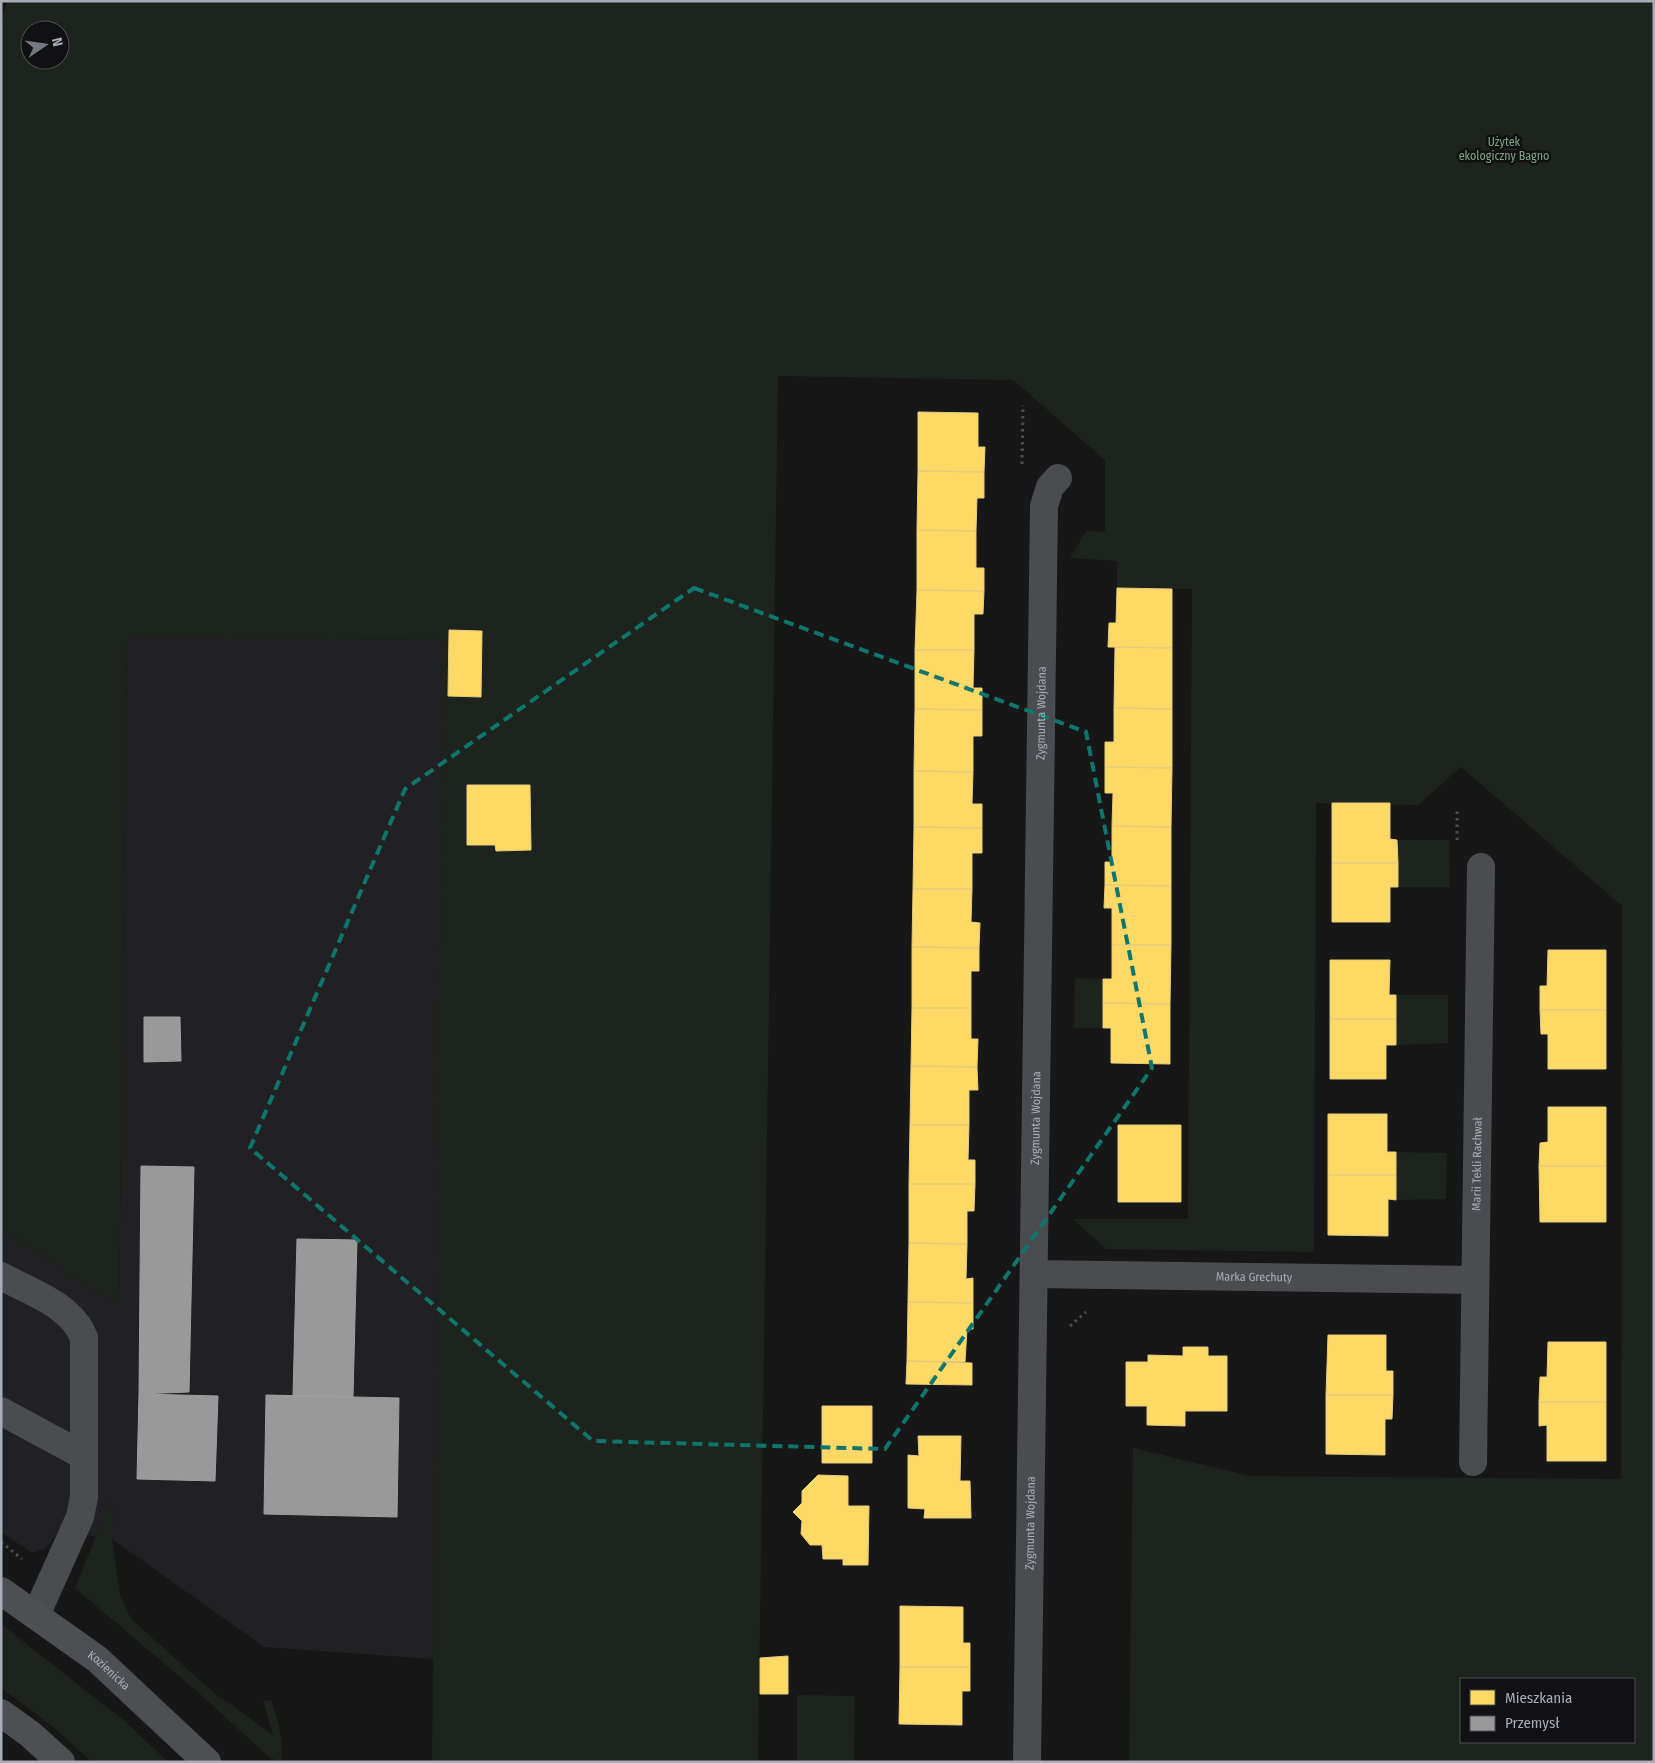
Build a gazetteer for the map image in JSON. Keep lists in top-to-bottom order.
{
  "streets": {
    "main road": ["Kozienicka"],
    "street": ["Zygmunta Wojdana", "Marii Tekli Rachwał", "Marka Grechuty"]
  },
  "crossings": [
    ["Zygmunta Wojdana", "Marka Grechuty"],
    ["Marii Tekli Rachwał", "Marka Grechuty"]
  ],
  "parks": ["Użytek ekologiczny Bagno"],
  "legend": ["Mieszkania", "Przemysł"],
  "north": "right"
}
